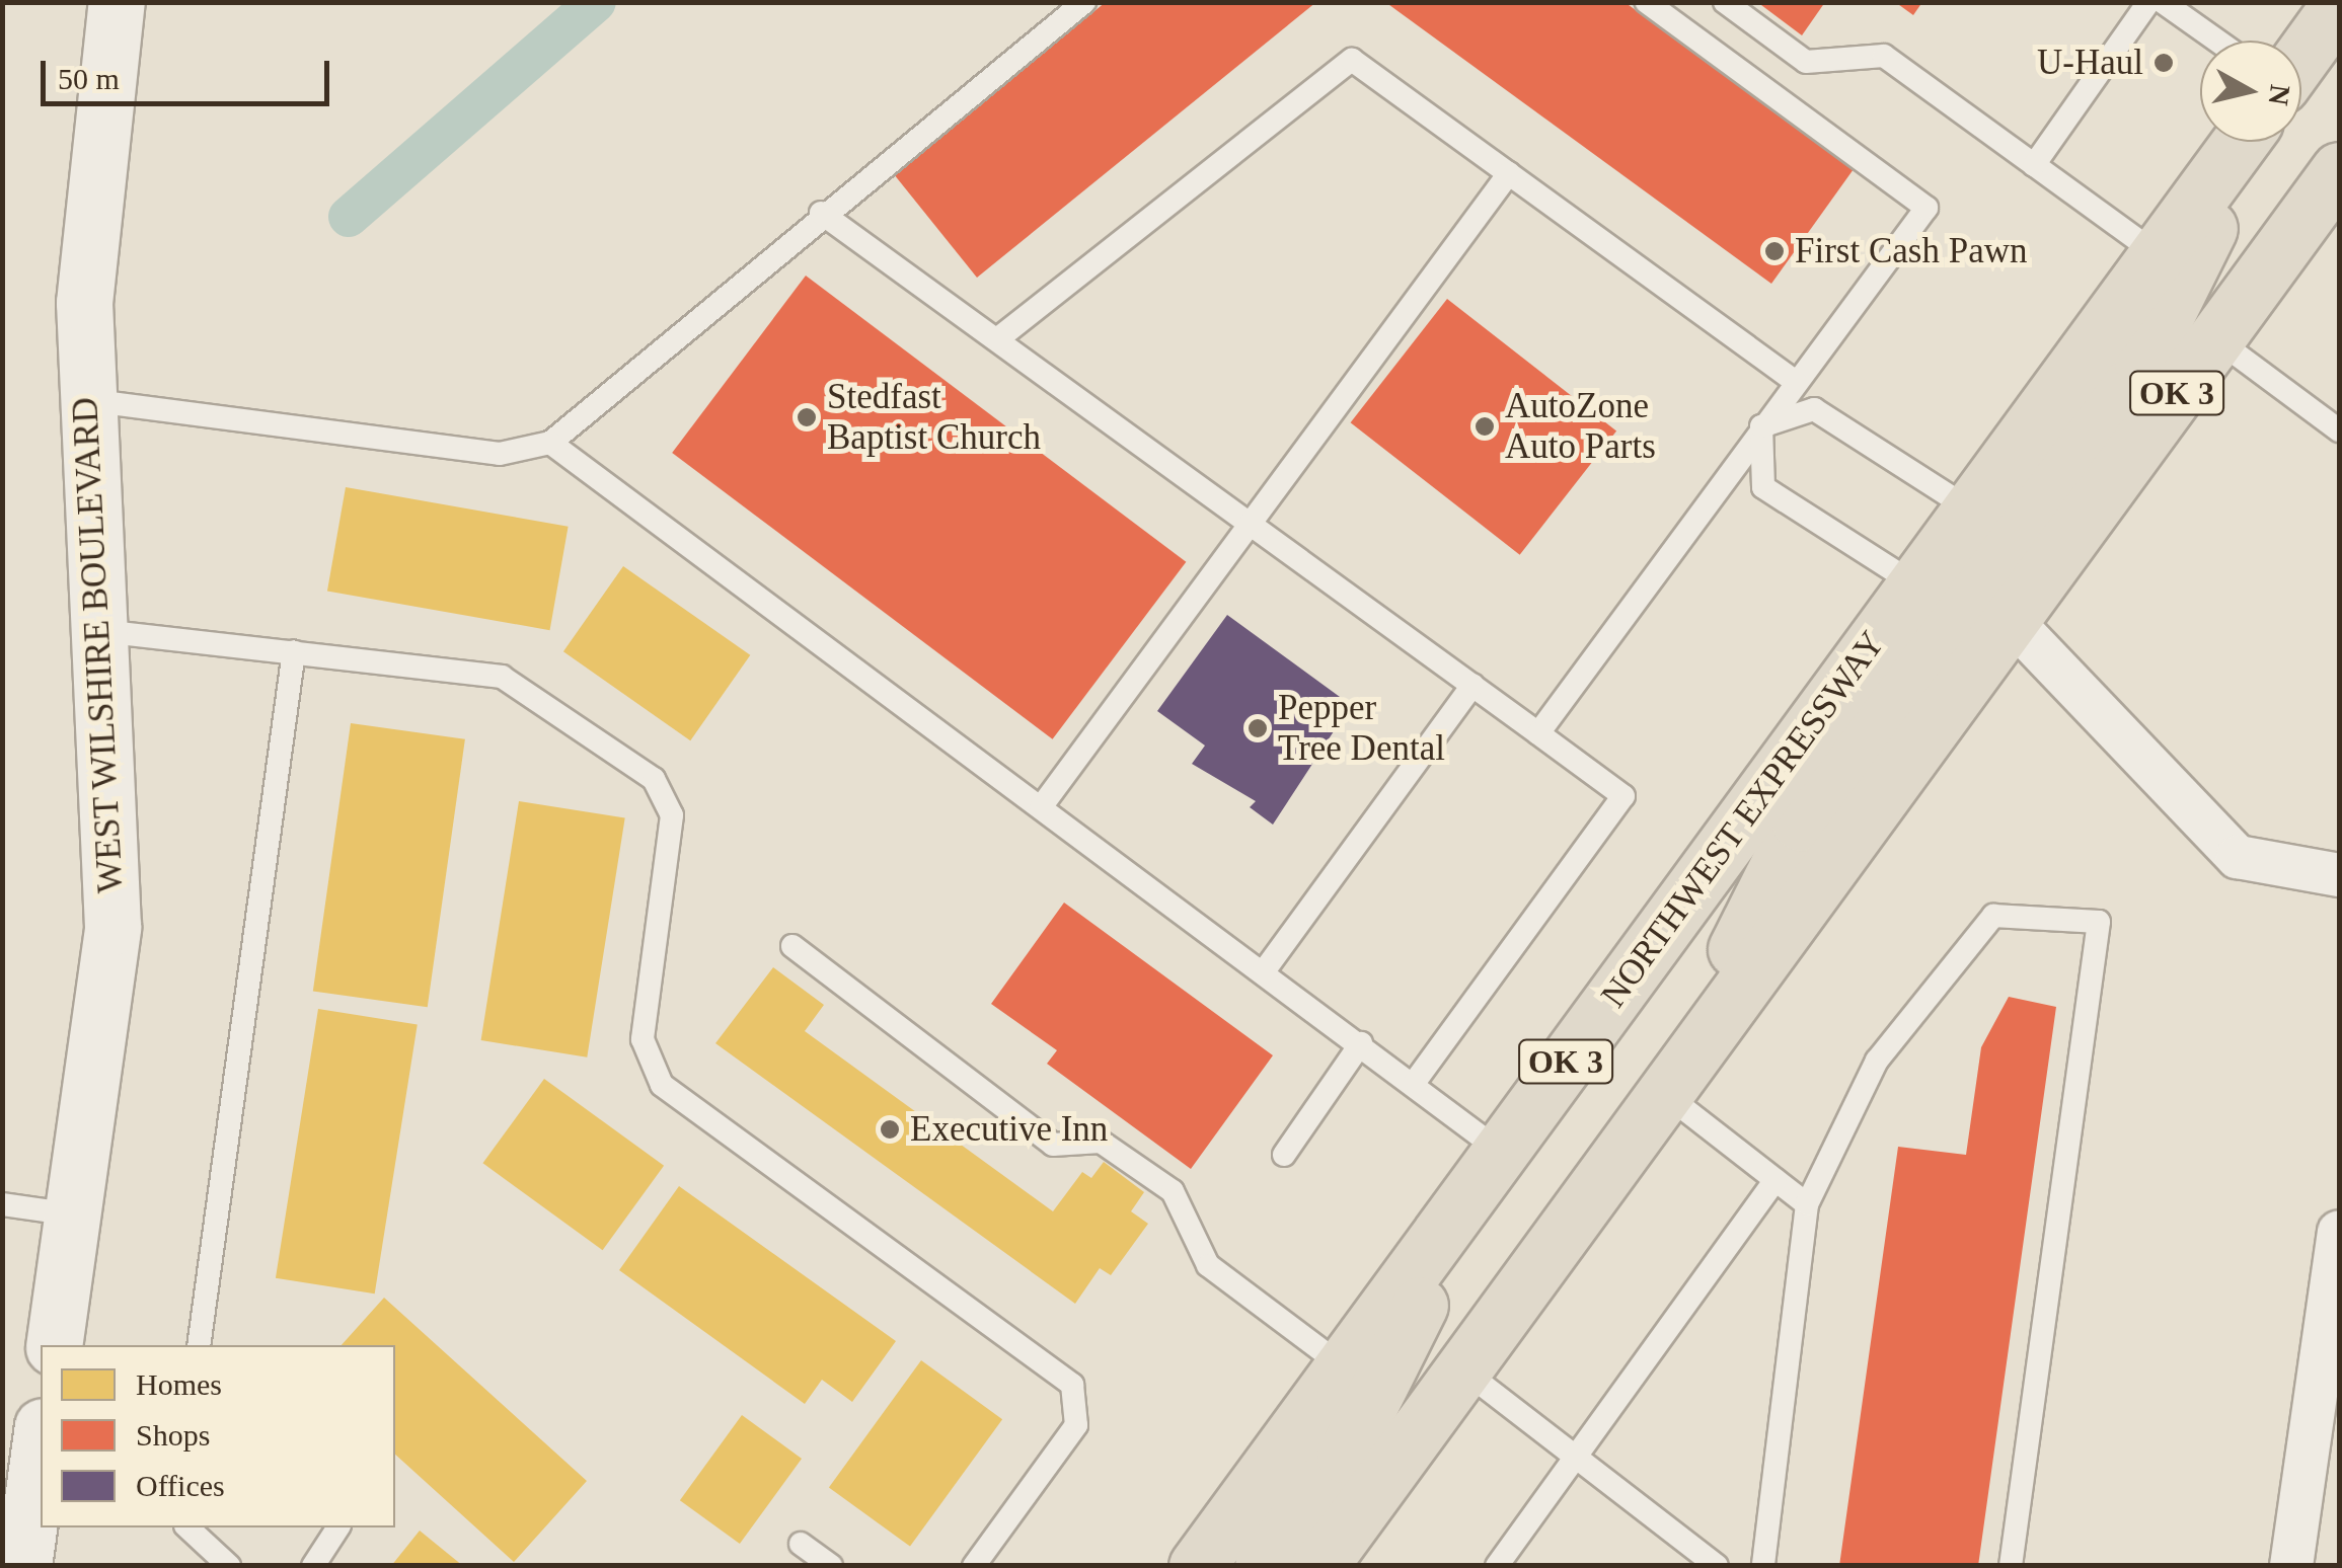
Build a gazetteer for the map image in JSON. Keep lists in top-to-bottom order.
{
  "streets": {
    "highway": ["OK 3", "NORTHWEST EXPRESSWAY"],
    "main road": ["WEST WILSHIRE BOULEVARD"]
  },
  "places": [
    "U-Haul",
    "First Cash Pawn",
    "Stedfast Baptist Church",
    "AutoZone Auto Parts",
    "Pepper Tree Dental",
    "Executive Inn"
  ],
  "legend": ["Homes", "Shops", "Offices"],
  "scale_bar": "50 m",
  "north": "right"
}
